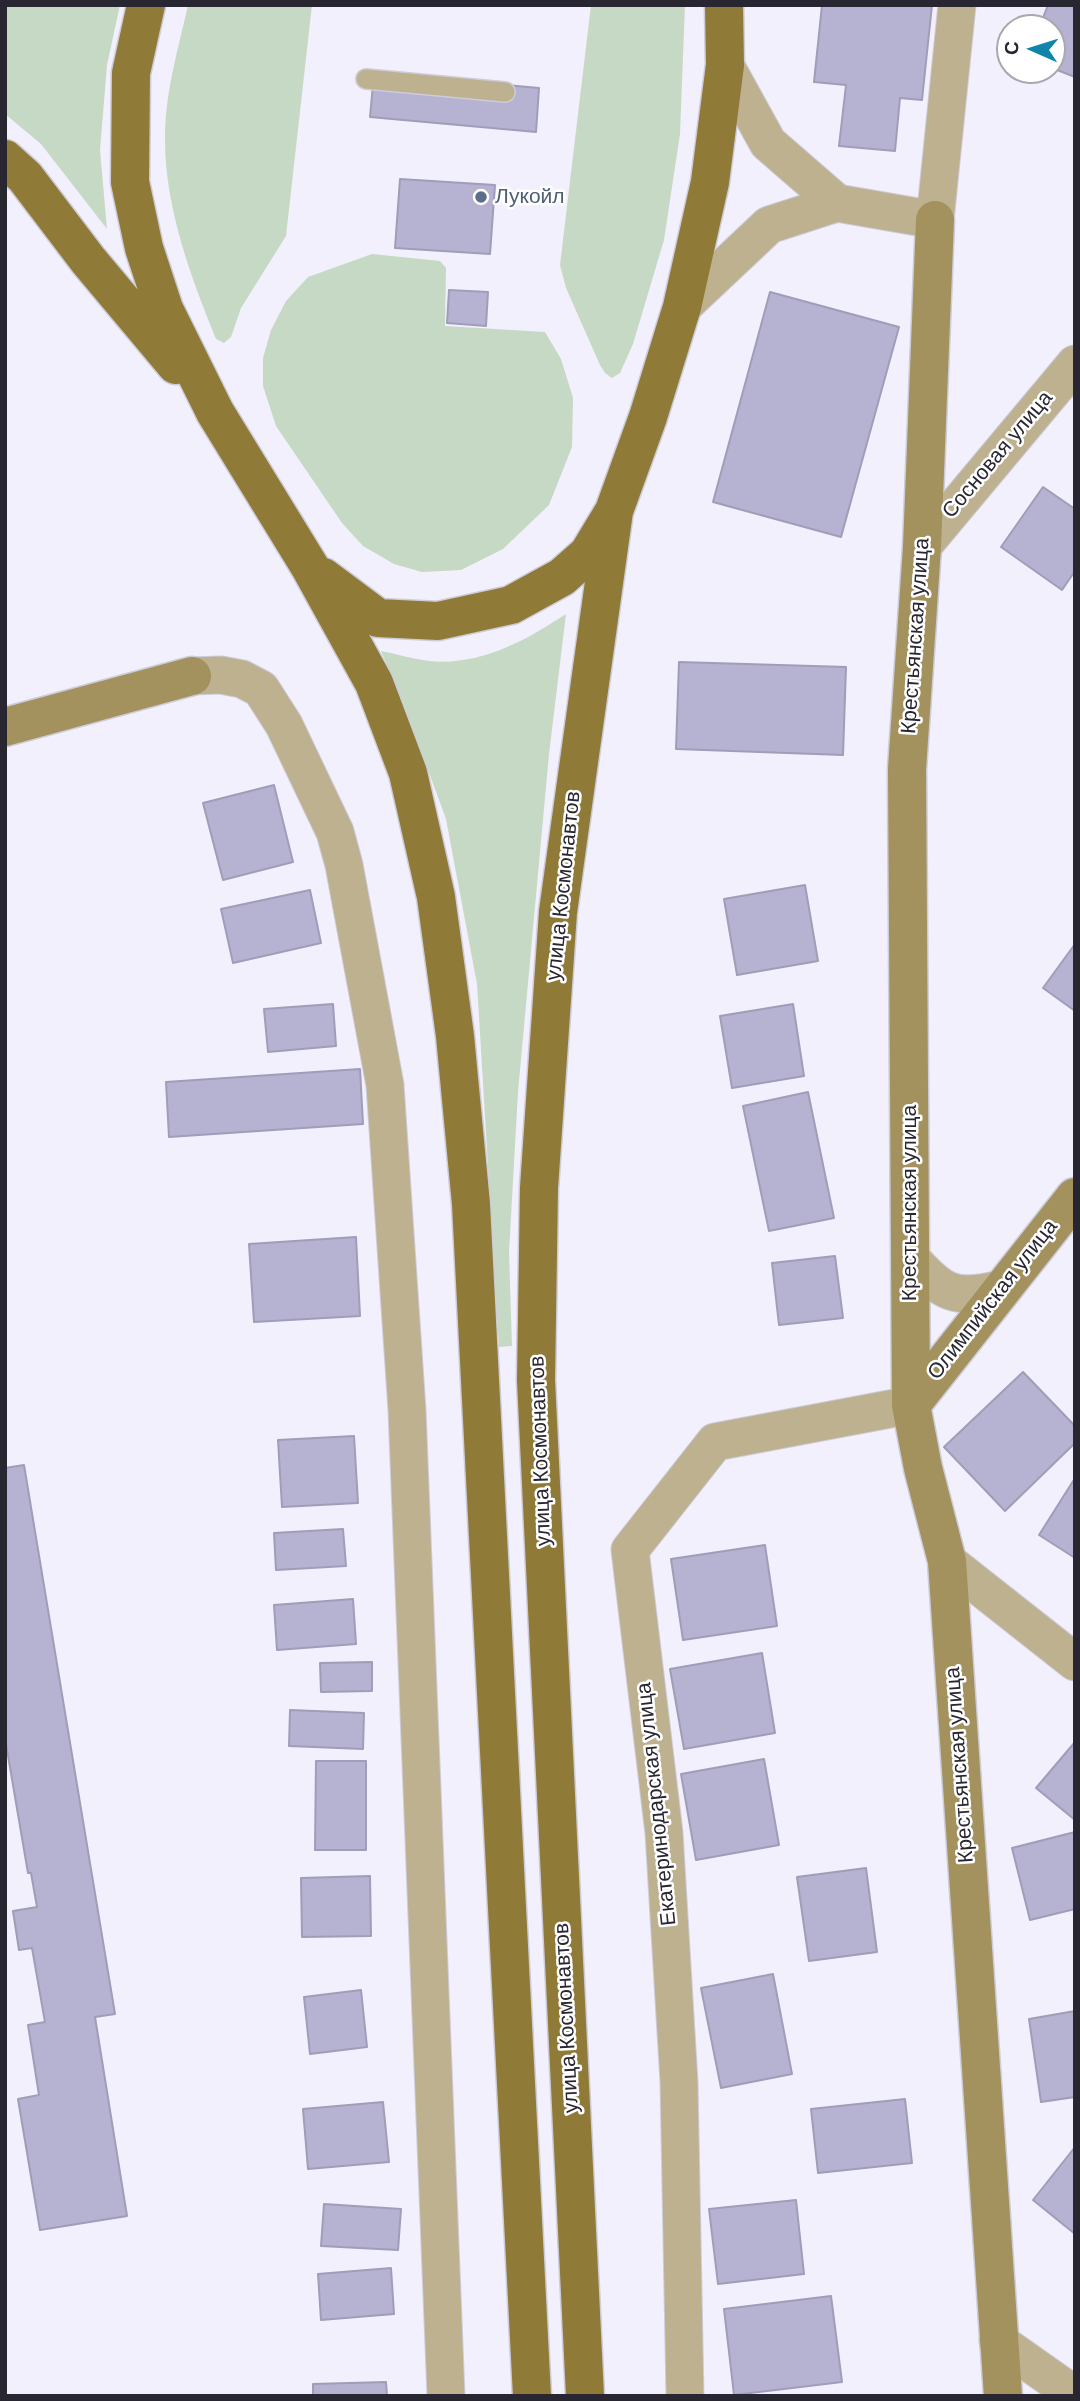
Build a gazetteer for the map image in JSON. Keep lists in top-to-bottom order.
{
  "streets": {
    "main road": ["Крестьянская улица", "улица Космонавтов", "Олимпийская улица"],
    "street": ["Сосновая улица", "Екатеринодарская улица"]
  },
  "crossings": [
    ["Сосновая улица", "Крестьянская улица"],
    ["Крестьянская улица", "Олимпийская улица"],
    ["Крестьянская улица", "Екатеринодарская улица"],
    ["Олимпийская улица", "Екатеринодарская улица"]
  ],
  "places": ["Лукойл"],
  "north": "left"
}
